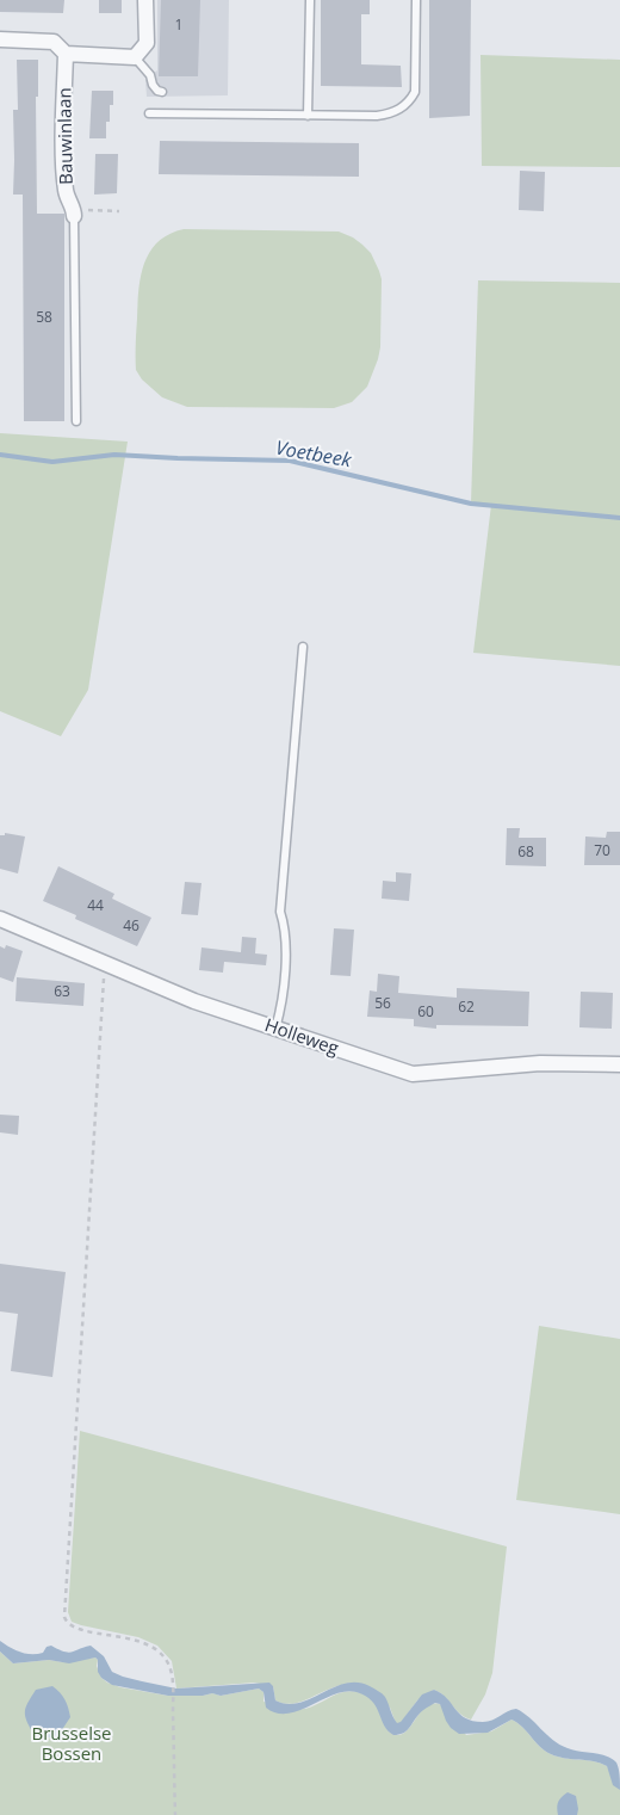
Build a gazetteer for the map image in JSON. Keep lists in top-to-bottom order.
{
  "streets": {
    "street": ["Bauwinlaan", "Holleweg"]
  },
  "water": ["Voetbeek"],
  "parks": ["Brusselse Bossen"],
  "house_numbers": [
    "1",
    "58",
    "70",
    "68",
    "44",
    "46",
    "63",
    "56",
    "62",
    "60"
  ]
}
